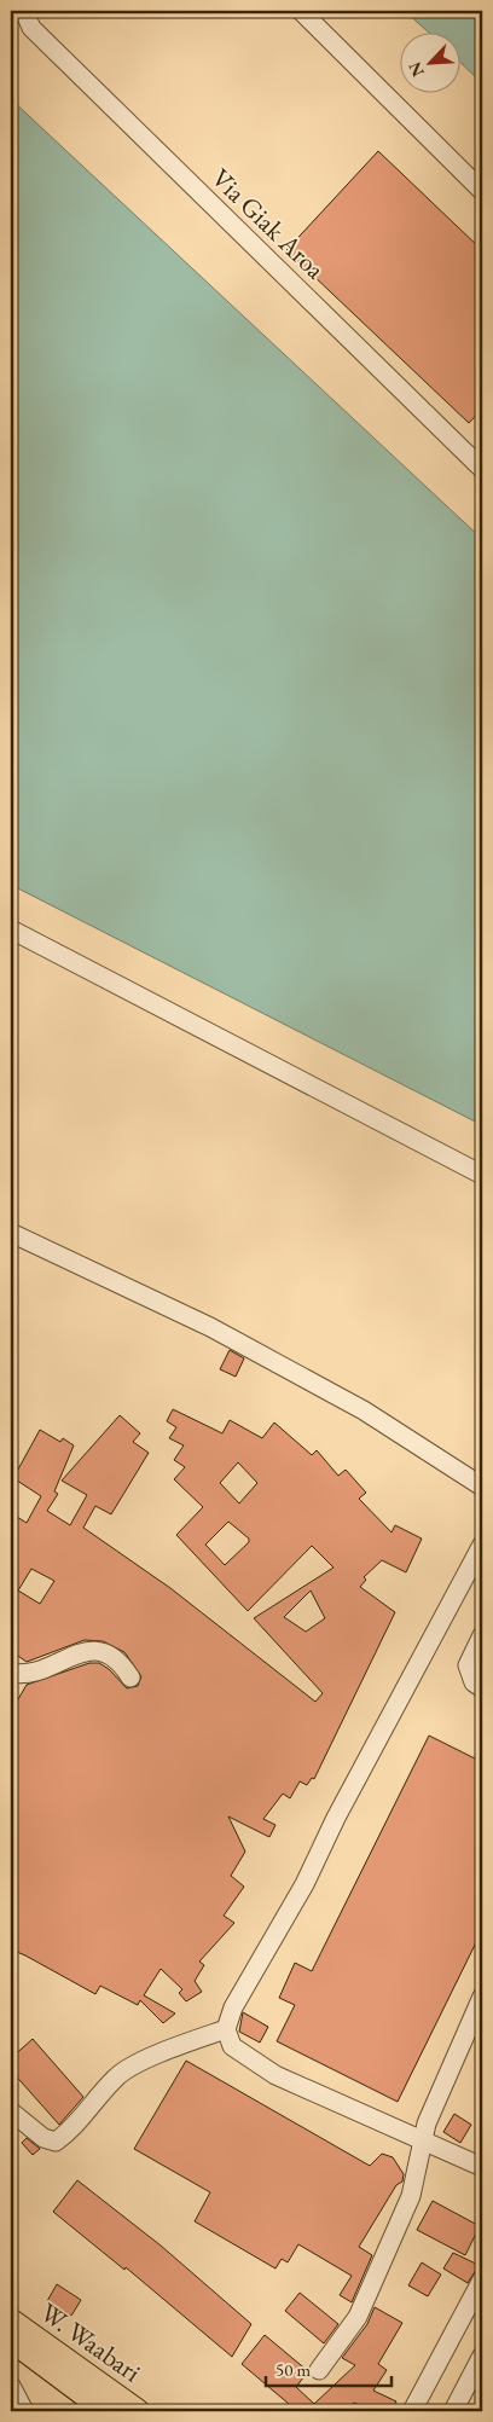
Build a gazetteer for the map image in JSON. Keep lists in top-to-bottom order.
{
  "streets": {
    "main road": ["W. Waabari"],
    "street": ["Via Giak Aroa"]
  },
  "scale_bar": "50 m",
  "north": "bottom left"
}
